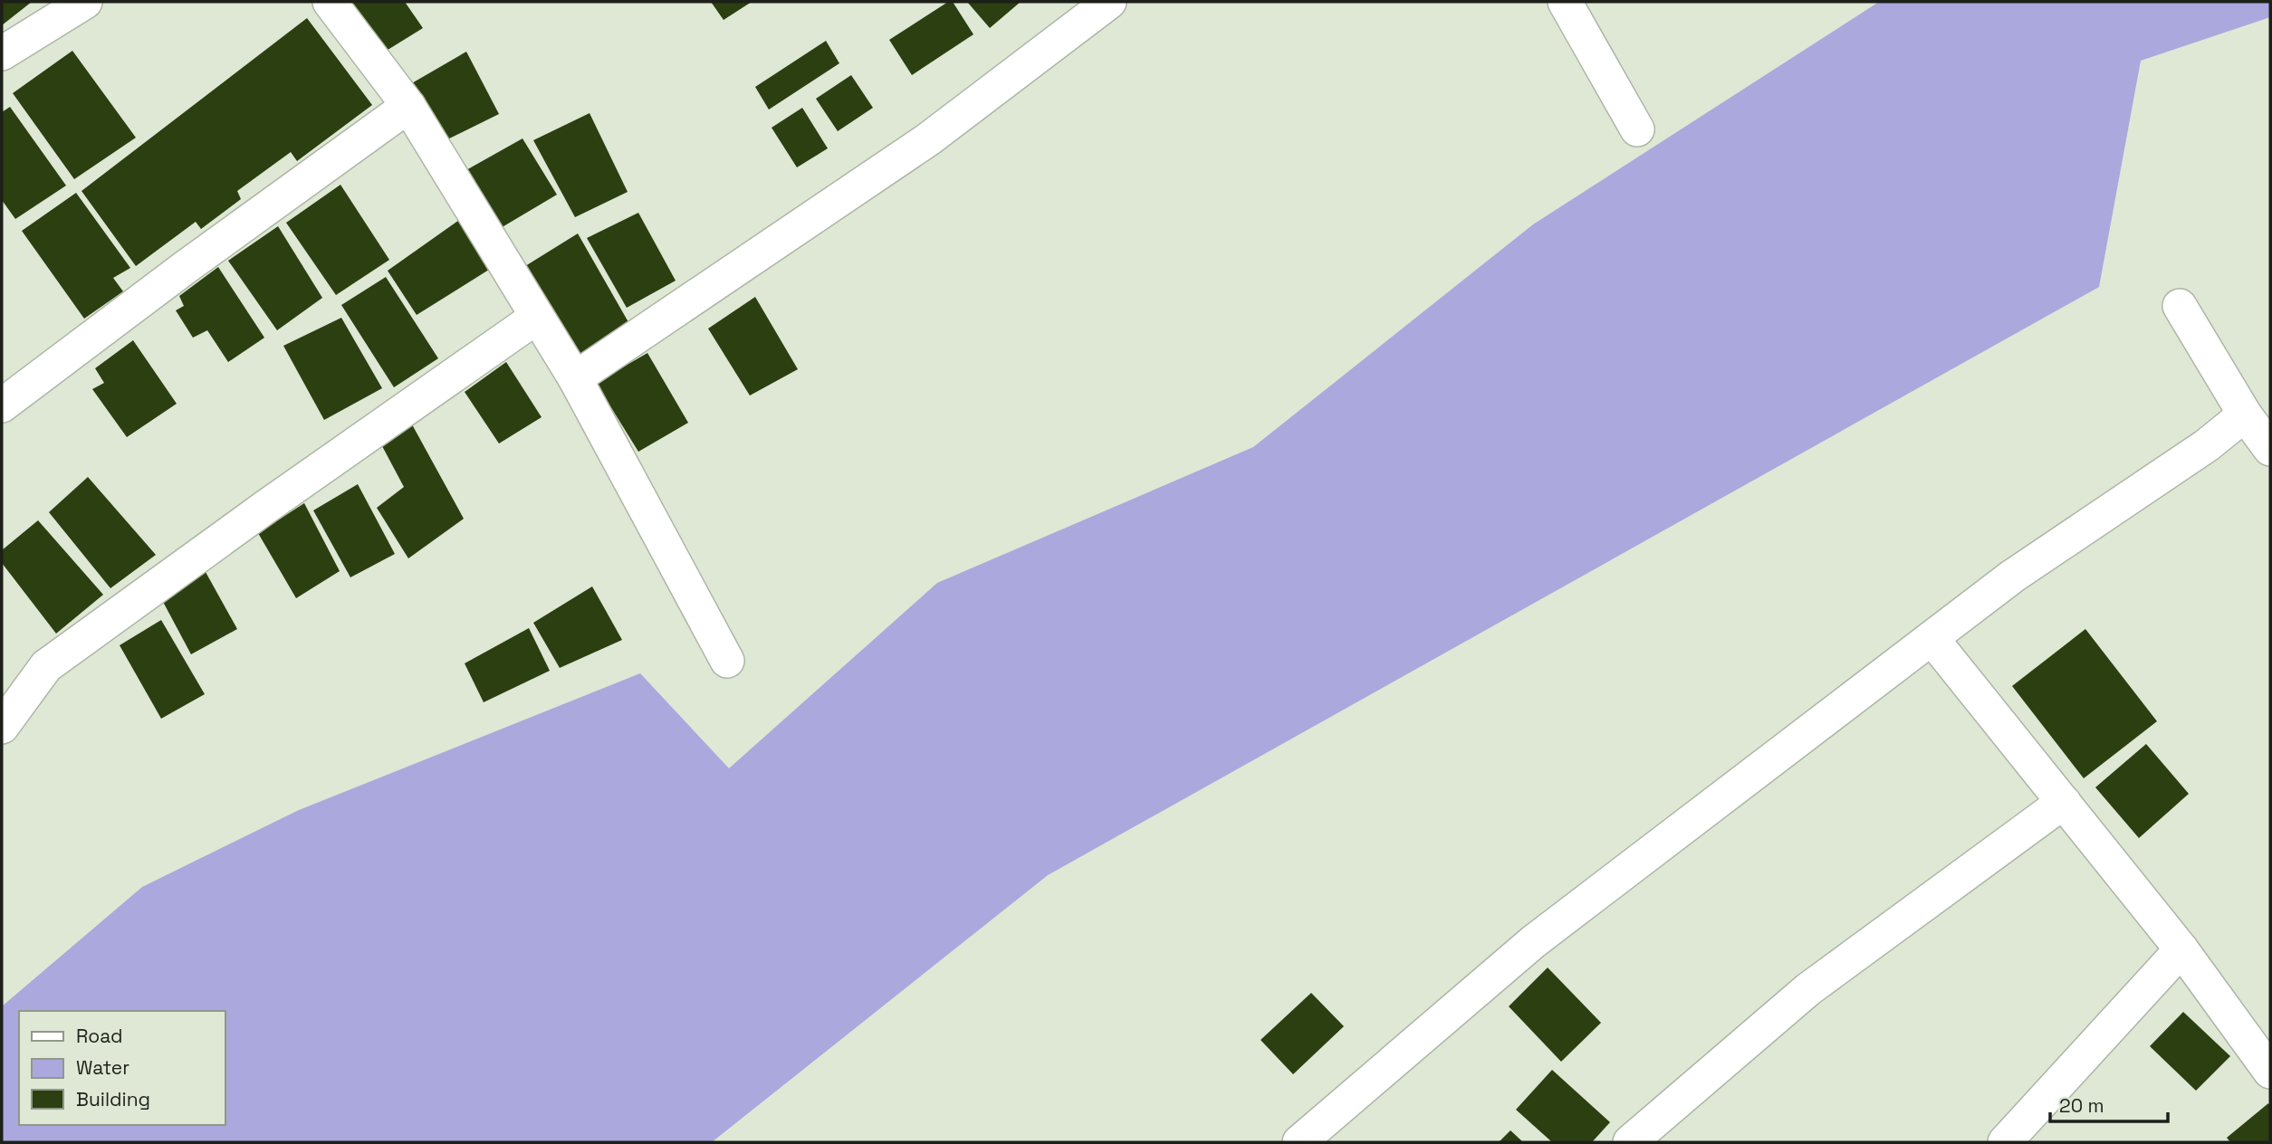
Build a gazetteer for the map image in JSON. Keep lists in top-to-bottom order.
{
  "legend": ["Road", "Water", "Building"],
  "scale_bar": "20 m"
}
